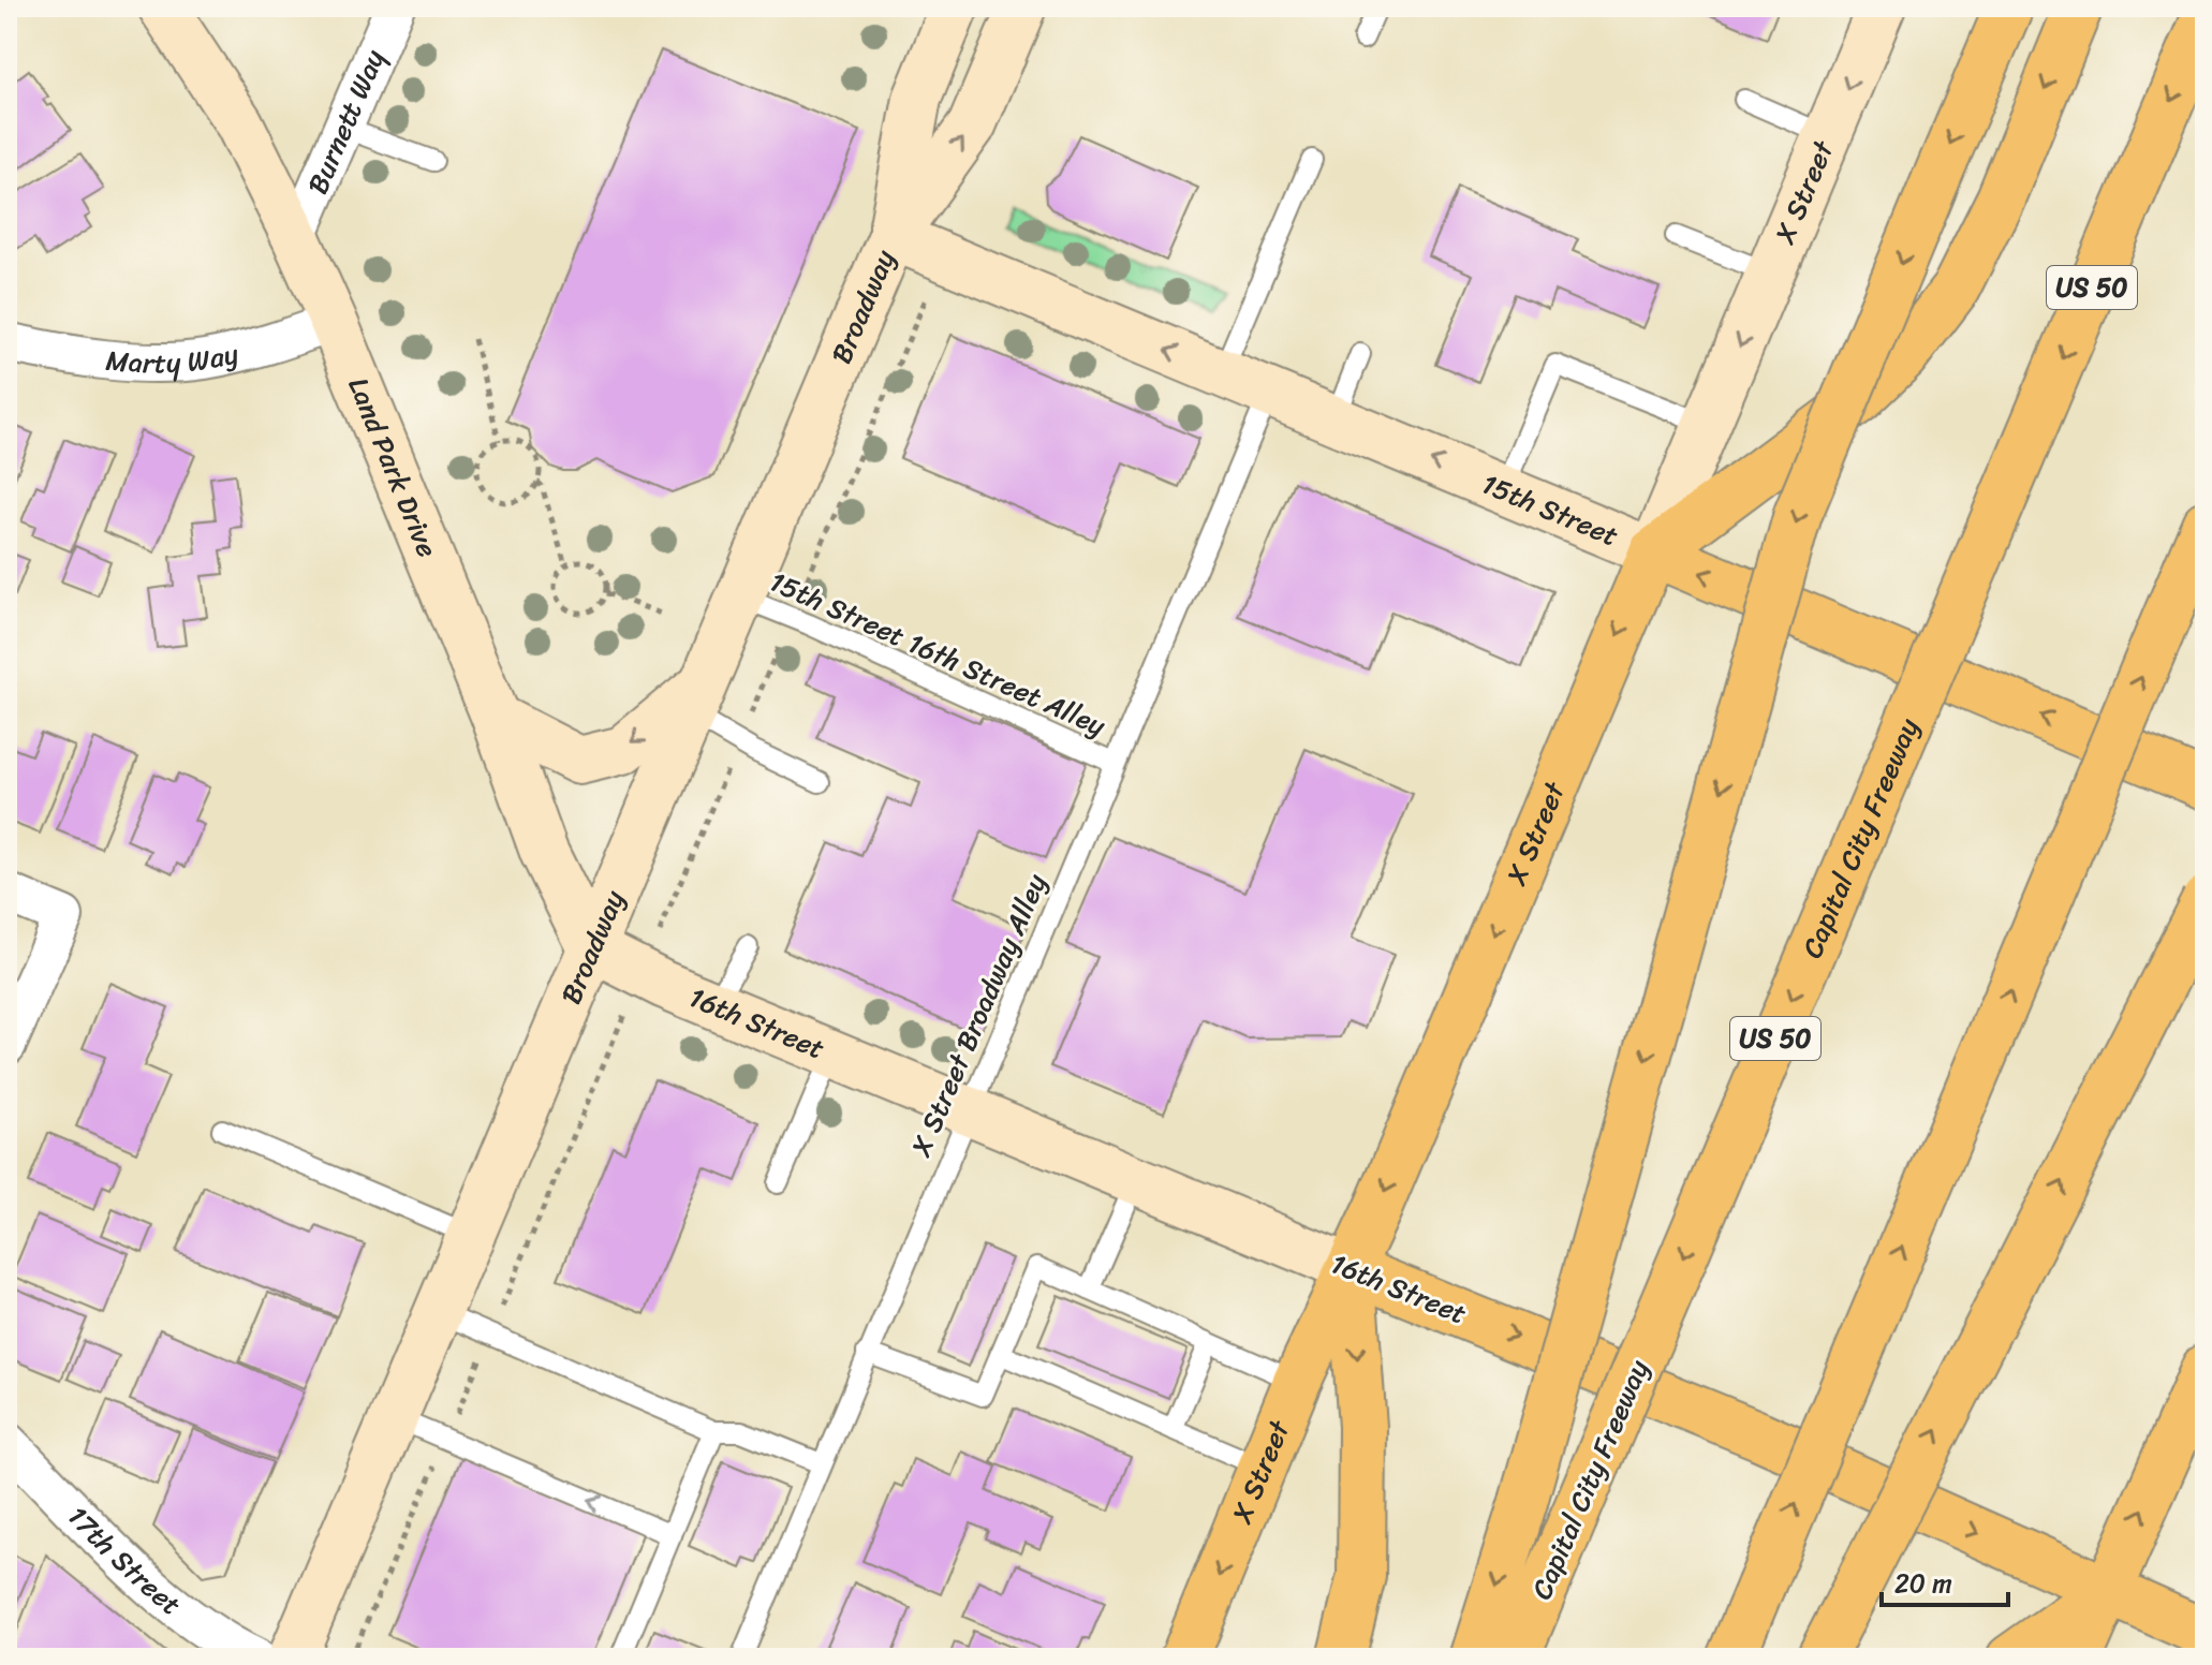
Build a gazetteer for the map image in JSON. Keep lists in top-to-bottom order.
{
  "streets": {
    "main road": [
      "X Street",
      "US 50",
      "Broadway",
      "Land Park Drive",
      "15th Street",
      "Capital City Freeway",
      "16th Street"
    ],
    "street": ["Burnett Way", "Marty Way", "17th Street"],
    "lane": ["15th Street 16th Street Alley", "X Street Broadway Alley"]
  },
  "crossings": [
    ["Burnett Way", "Land Park Drive"],
    ["X Street", "15th Street"],
    ["X Street", "16th Street"],
    ["Broadway", "Land Park Drive"],
    ["Broadway", "15th Street"],
    ["Broadway", "15th Street 16th Street Alley"],
    ["Broadway", "16th Street"],
    ["Marty Way", "Land Park Drive"],
    ["Land Park Drive", "16th Street"],
    ["15th Street", "X Street Broadway Alley"],
    ["15th Street 16th Street Alley", "X Street Broadway Alley"],
    ["X Street Broadway Alley", "16th Street"]
  ],
  "one_way": ["15th Street", "16th Street"],
  "scale_bar": "20 m"
}
